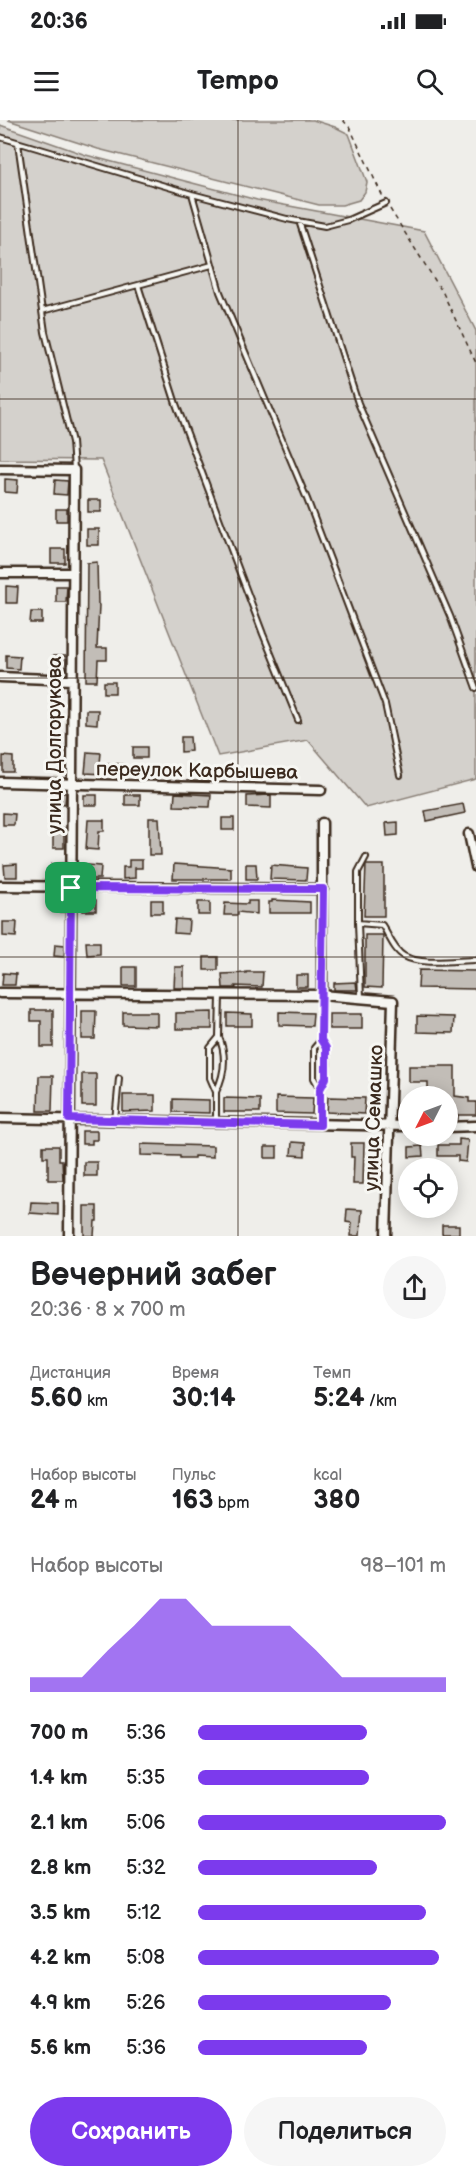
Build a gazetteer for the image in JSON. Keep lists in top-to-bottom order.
{
  "streets": {
    "street": ["улица Долгорукова", "переулок Карбышева", "улица Семашко"]
  },
  "crossings": [
    ["улица Долгорукова", "переулок Карбышева"]
  ],
  "north": "bottom left",
  "page": {
    "status": "20:36",
    "header": "Tempo",
    "heading": ["Вечерний забег", "20:36 · 8 × 700 m"],
    "stats": [
      ["Дистанция", "5.60 km"],
      ["Время", "30:14"],
      ["Темп", "5:24 /km"],
      ["Набор высоты", "24 m"],
      ["Пульс", "163 bpm"],
      ["kcal", "380"]
    ],
    "chart": ["Набор высоты", "98–101 m"],
    "list": [
      {
        "name": "700 m",
        "note": "5:36"
      },
      {
        "name": "1.4 km",
        "note": "5:35"
      },
      {
        "name": "2.1 km",
        "note": "5:06"
      },
      {
        "name": "2.8 km",
        "note": "5:32"
      },
      {
        "name": "3.5 km",
        "note": "5:12"
      },
      {
        "name": "4.2 km",
        "note": "5:08"
      },
      {
        "name": "4.9 km",
        "note": "5:26"
      },
      {
        "name": "5.6 km",
        "note": "5:36"
      }
    ],
    "buttons": ["Сохранить", "Поделиться"]
  }
}
